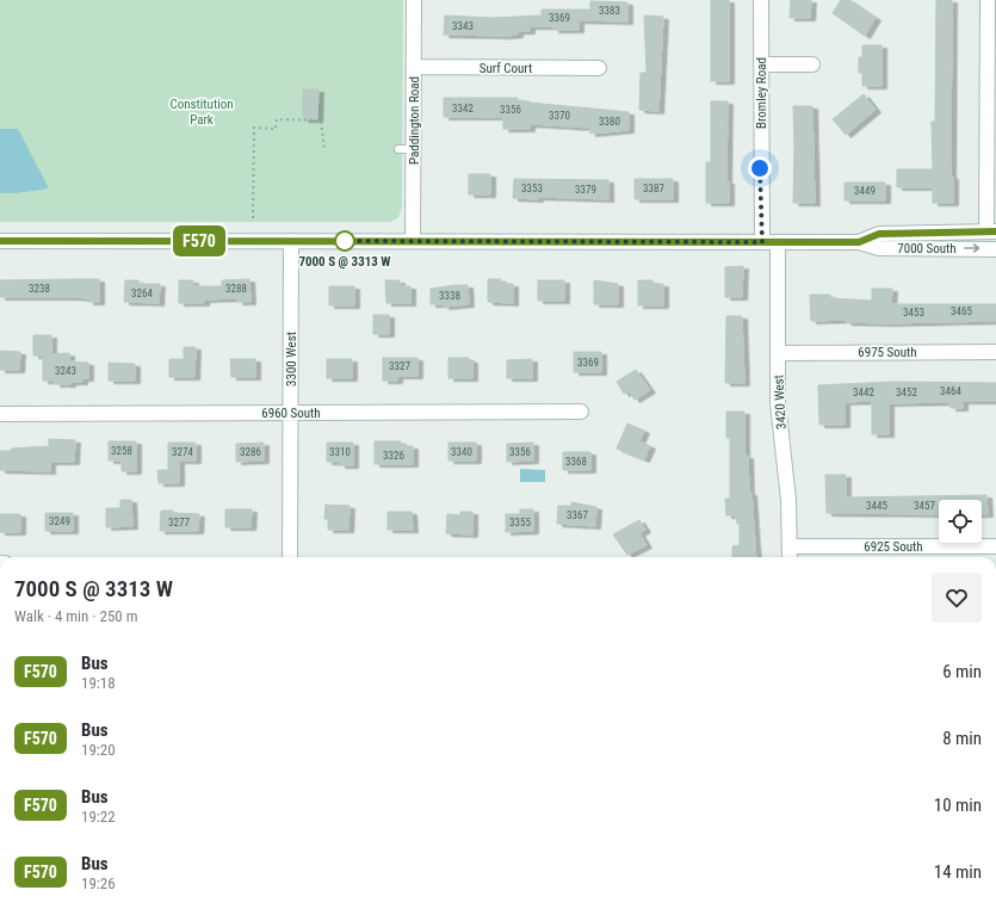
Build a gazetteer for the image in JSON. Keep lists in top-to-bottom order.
{
  "streets": {
    "street": [
      "Surf Court",
      "Bromley Road",
      "Paddington Road",
      "7000 South",
      "6975 South",
      "3300 West",
      "3420 West",
      "6960 South",
      "6925 South"
    ]
  },
  "crossings": [
    ["Surf Court", "Paddington Road"],
    ["Bromley Road", "7000 South"],
    ["Paddington Road", "7000 South"],
    ["7000 South", "3300 West"],
    ["7000 South", "3420 West"],
    ["6975 South", "3420 West"],
    ["3300 West", "6960 South"],
    ["3420 West", "6925 South"]
  ],
  "parks": ["Constitution Park"],
  "places": ["7000 S @ 3313 W"],
  "lines": ["bus line F570"],
  "house_numbers": [
    "3383",
    "3369",
    "3343",
    "3342",
    "3356",
    "3370",
    "3380",
    "3353",
    "3387",
    "3379",
    "3449",
    "3238",
    "3288",
    "3264",
    "3338",
    "3465",
    "3453",
    "3369",
    "3327",
    "3243",
    "3464",
    "3442",
    "3452",
    "3258",
    "3274",
    "3286",
    "3310",
    "3340",
    "3356",
    "3326",
    "3368",
    "3445",
    "3457",
    "3367",
    "3249",
    "3277",
    "3355"
  ],
  "page": {
    "on_map": "F570",
    "heading": ["7000 S @ 3313 W", "Walk · 4 min · 250 m"],
    "list": [
      {
        "mark": "F570",
        "name": "Bus",
        "note": "19:18",
        "value": "6 min"
      },
      {
        "mark": "F570",
        "name": "Bus",
        "note": "19:20",
        "value": "8 min"
      },
      {
        "mark": "F570",
        "name": "Bus",
        "note": "19:22",
        "value": "10 min"
      },
      {
        "mark": "F570",
        "name": "Bus",
        "note": "19:26",
        "value": "14 min"
      }
    ]
  }
}
